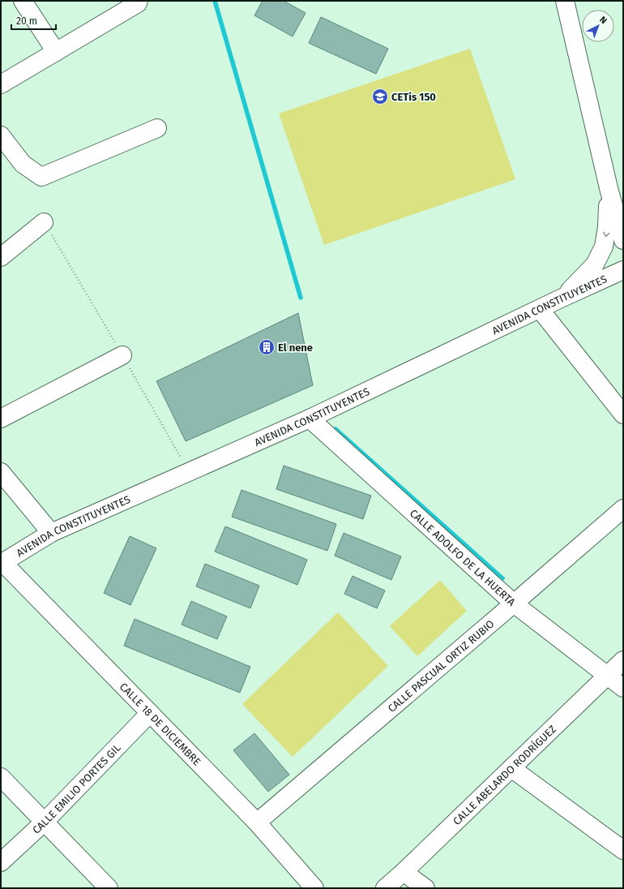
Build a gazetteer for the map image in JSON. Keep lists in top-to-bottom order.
{
  "streets": {
    "street": [
      "AVENIDA CONSTITUYENTES",
      "CALLE ADOLFO DE LA HUERTA",
      "CALLE PASCUAL ORTIZ RUBIO",
      "CALLE 18 DE DICIEMBRE",
      "CALLE ABELARDO RODRÍGUEZ",
      "CALLE EMILIO PORTES GIL"
    ]
  },
  "crossings": [
    ["AVENIDA CONSTITUYENTES", "CALLE ADOLFO DE LA HUERTA"],
    ["AVENIDA CONSTITUYENTES", "CALLE 18 DE DICIEMBRE"],
    ["CALLE ADOLFO DE LA HUERTA", "CALLE PASCUAL ORTIZ RUBIO"],
    ["CALLE ADOLFO DE LA HUERTA", "CALLE ABELARDO RODRÍGUEZ"],
    ["CALLE PASCUAL ORTIZ RUBIO", "CALLE 18 DE DICIEMBRE"],
    ["CALLE 18 DE DICIEMBRE", "CALLE EMILIO PORTES GIL"]
  ],
  "places": {
    "school or university": ["CETis 150"],
    "building": ["El nene"]
  },
  "scale_bar": "20 m",
  "north": "top right"
}
